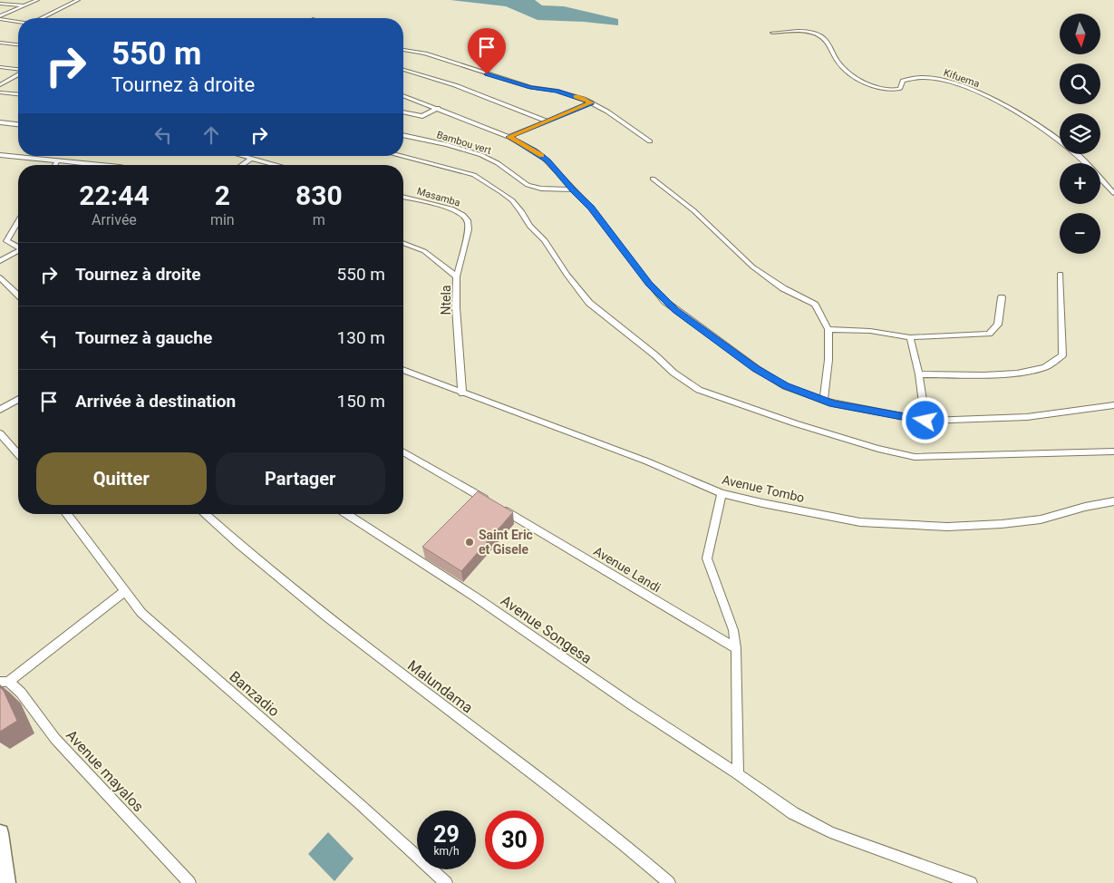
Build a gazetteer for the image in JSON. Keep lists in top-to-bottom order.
{
  "streets": {
    "street": [
      "Kifuema",
      "Bambou vert",
      "Masamba",
      "Ntela",
      "Avenue Tombo",
      "Avenue Landi",
      "Avenue Songesa",
      "Malundama",
      "Banzadio",
      "Avenue mayalos"
    ]
  },
  "crossings": [
    ["Masamba", "Ntela"],
    ["Ntela", "Avenue Tombo"]
  ],
  "places": ["Saint Eric et Gisele"],
  "north": "bottom",
  "page": {
    "map_buttons": ["+", "−"],
    "turn": ["550 m", "Tournez à droite"],
    "eta": [
      "22:44",
      "Arrivée",
      "2",
      "min",
      "830",
      "m"
    ],
    "list": [
      {
        "name": "Tournez à droite",
        "value": "550 m"
      },
      {
        "name": "Tournez à gauche",
        "value": "130 m"
      },
      {
        "name": "Arrivée à destination",
        "value": "150 m"
      }
    ],
    "buttons": ["Quitter", "Partager"],
    "speed": "29 km/h",
    "limit": "30"
  }
}
